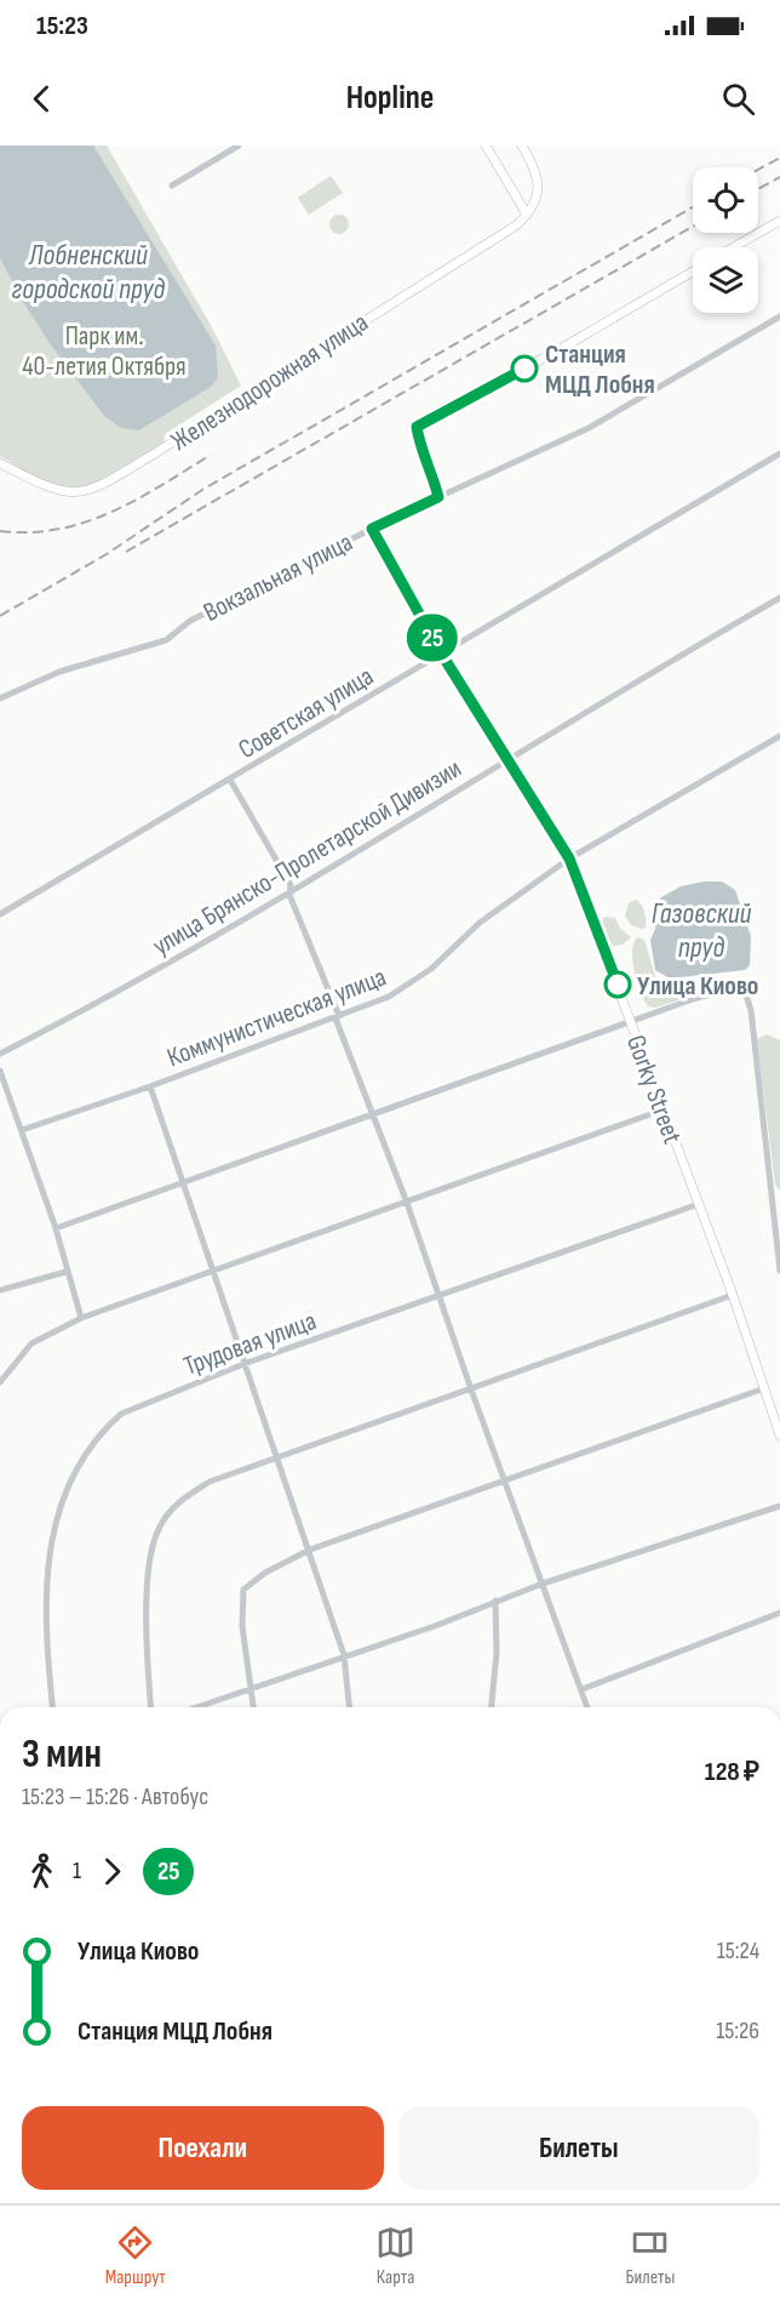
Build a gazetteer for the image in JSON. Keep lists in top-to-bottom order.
{
  "streets": {
    "street": [
      "Железнодорожная улица",
      "Вокзальная улица",
      "Советская улица",
      "улица Брянско-Пролетарской Дивизии",
      "Коммунистическая улица",
      "Gorky Street",
      "Трудовая улица"
    ]
  },
  "crossings": [
    ["Вокзальная улица", "Gorky Street"],
    ["Советская улица", "Gorky Street"],
    ["улица Брянско-Пролетарской Дивизии", "Gorky Street"],
    ["Коммунистическая улица", "Gorky Street"],
    ["Gorky Street", "Трудовая улица"]
  ],
  "water": ["Лобненский городской пруд", "Газовский пруд"],
  "parks": ["Парк им. 40-летия Октября"],
  "places": ["Станция МЦД Лобня", "Улица Киово"],
  "lines": ["bus line 25"],
  "page": {
    "status": "15:23",
    "header": "Hopline",
    "on_map": "25",
    "heading": ["3 мин", "15:23 – 15:26 · Автобус", "128 ₽"],
    "legs": ["1", "25"],
    "list": [
      {
        "name": "Улица Киово",
        "value": "15:24"
      },
      {
        "name": "Станция МЦД Лобня",
        "value": "15:26"
      }
    ],
    "buttons": ["Поехали", "Билеты"],
    "tabs": ["Маршрут", "Карта", "Билеты"]
  }
}
